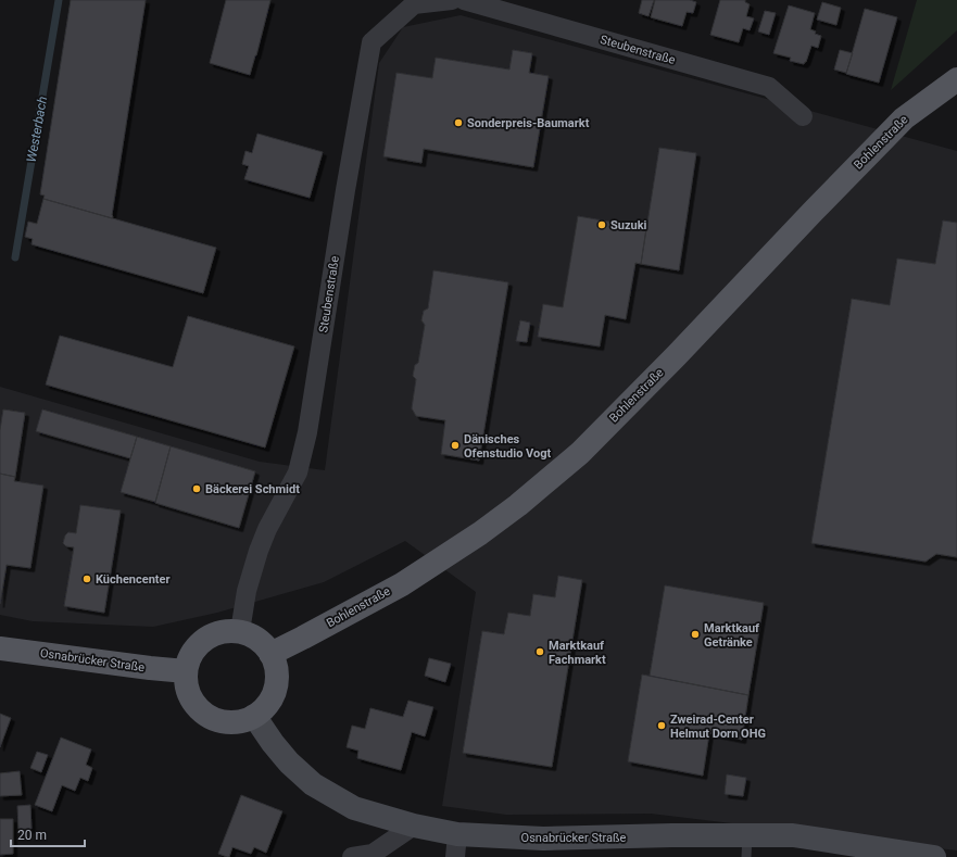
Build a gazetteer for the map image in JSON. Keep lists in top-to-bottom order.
{
  "streets": {
    "main road": ["Bohlenstraße", "Osnabrücker Straße"],
    "street": ["Steubenstraße"]
  },
  "crossings": [
    ["Steubenstraße", "Bohlenstraße"],
    ["Steubenstraße", "Osnabrücker Straße"],
    ["Bohlenstraße", "Osnabrücker Straße"]
  ],
  "water": ["Westerbach"],
  "places": [
    "Sonderpreis-Baumarkt",
    "Suzuki",
    "Dänisches Ofenstudio Vogt",
    "Bäckerei Schmidt",
    "Küchencenter",
    "Marktkauf Getränke",
    "Marktkauf Fachmarkt",
    "Zweirad-Center Helmut Dorn OHG"
  ],
  "scale_bar": "20 m"
}
